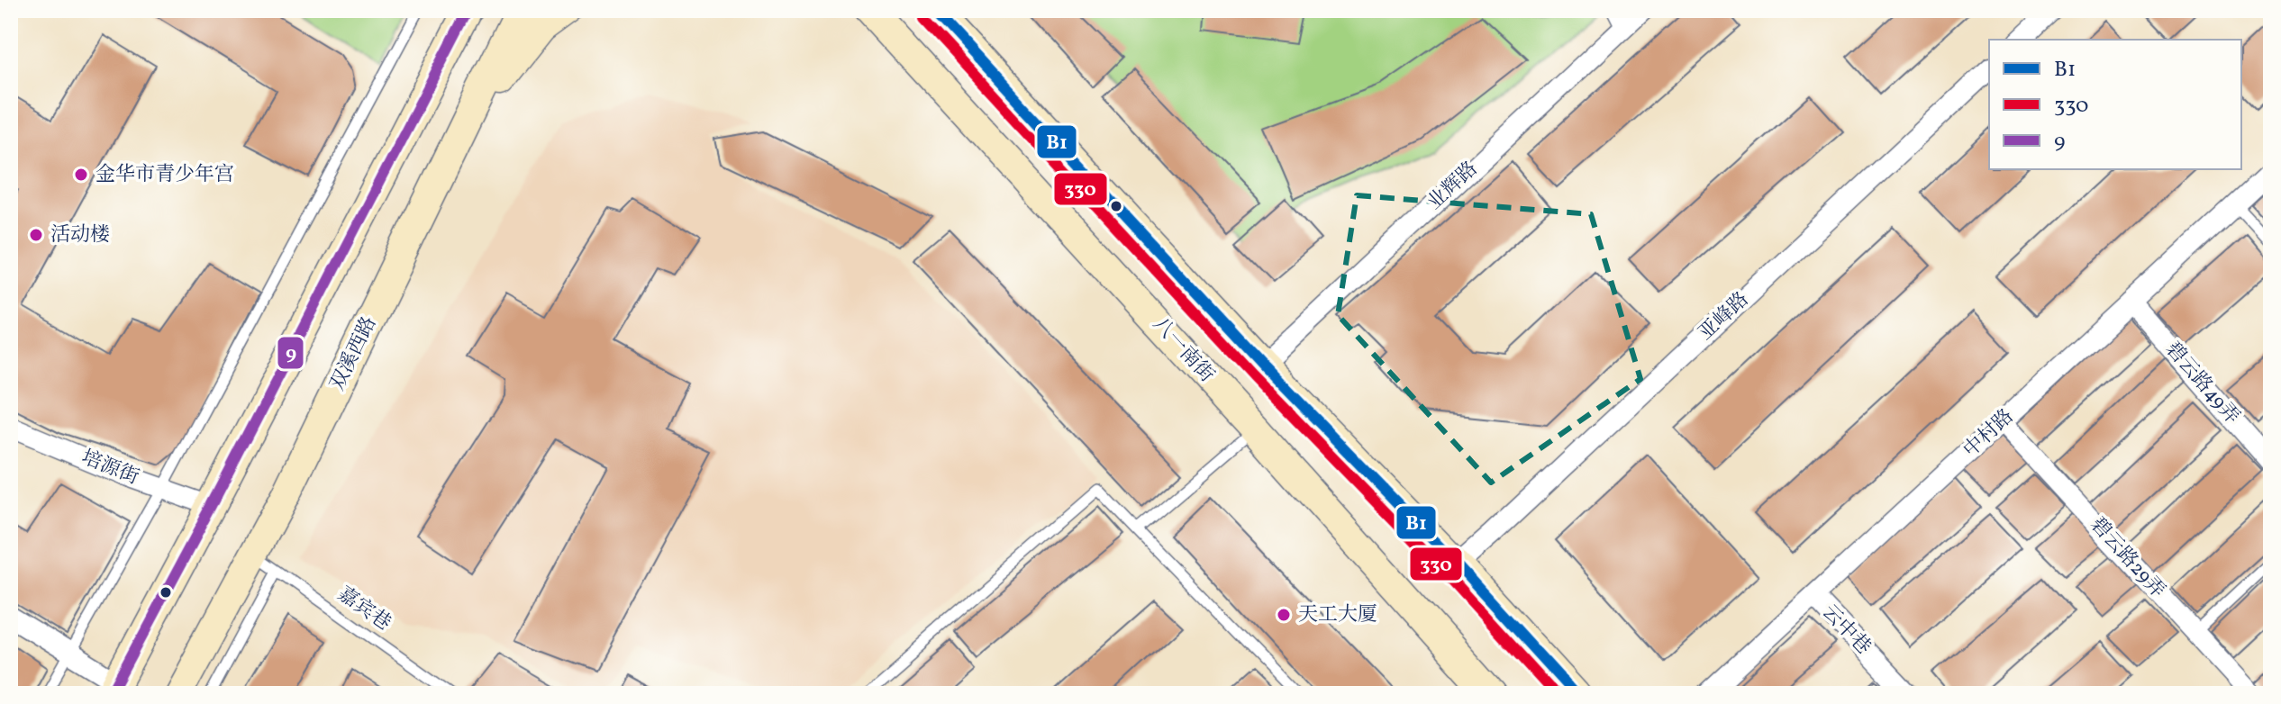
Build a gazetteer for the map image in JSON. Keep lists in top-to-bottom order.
{
  "streets": {
    "main road": ["八一南街", "双溪西路"],
    "street": [
      "业辉路",
      "亚峰路",
      "碧云路49弄",
      "中村路",
      "培源街",
      "碧云路29弄",
      "云中巷"
    ],
    "lane": ["嘉宾巷"]
  },
  "crossings": [
    ["双溪西路", "嘉宾巷"],
    ["碧云路49弄", "中村路"],
    ["中村路", "碧云路29弄"],
    ["中村路", "云中巷"]
  ],
  "places": ["金华市青少年宫", "活动楼", "天工大厦"],
  "lines": ["transit line B1", "transit line 9", "transit line 330"],
  "legend": ["B1", "330", "9"]
}
